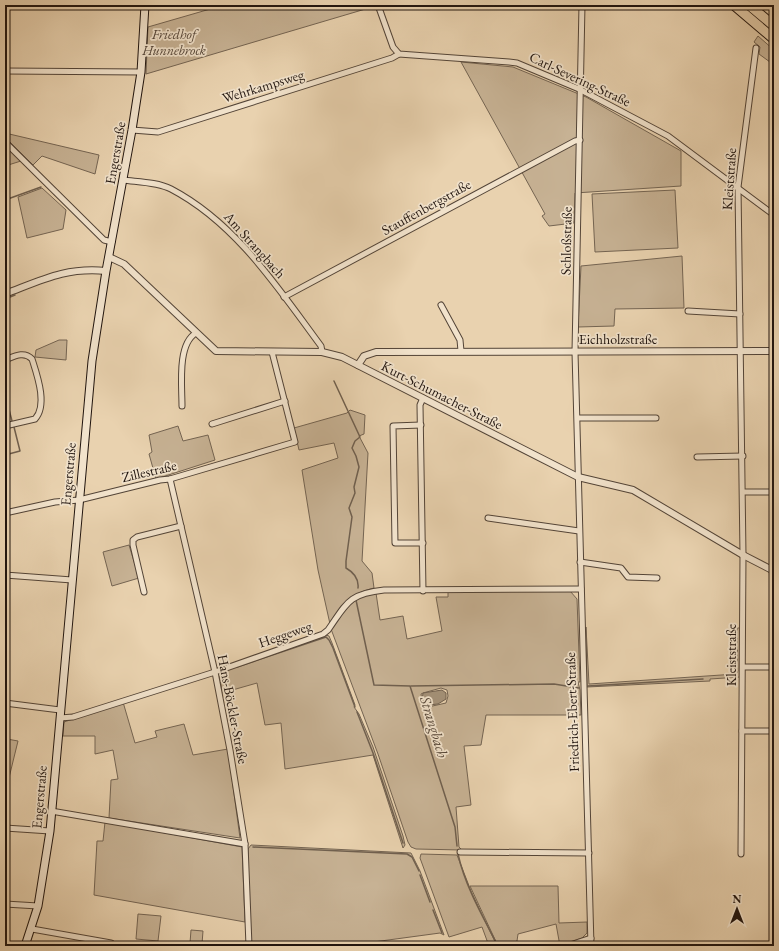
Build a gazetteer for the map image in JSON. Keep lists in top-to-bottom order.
{
  "streets": {
    "main road": ["Engerstraße"],
    "street": [
      "Carl-Severing-Straße",
      "Wehrkampsweg",
      "Kleiststraße",
      "Stauffenbergstraße",
      "Schloßstraße",
      "Am Strangbach",
      "Eichholzstraße",
      "Kurt-Schumacher-Straße",
      "Zillestraße",
      "Heggeweg",
      "Hans-Böckler-Straße",
      "Friedrich-Ebert-Straße"
    ]
  },
  "crossings": [
    ["Carl-Severing-Straße", "Wehrkampsweg"],
    ["Carl-Severing-Straße", "Kleiststraße"],
    ["Carl-Severing-Straße", "Schloßstraße"],
    ["Wehrkampsweg", "Engerstraße"],
    ["Engerstraße", "Am Strangbach"],
    ["Engerstraße", "Kurt-Schumacher-Straße"],
    ["Engerstraße", "Zillestraße"],
    ["Engerstraße", "Heggeweg"],
    ["Kleiststraße", "Eichholzstraße"],
    ["Kleiststraße", "Kurt-Schumacher-Straße"],
    ["Stauffenbergstraße", "Schloßstraße"],
    ["Stauffenbergstraße", "Am Strangbach"],
    ["Schloßstraße", "Eichholzstraße"],
    ["Schloßstraße", "Kurt-Schumacher-Straße"],
    ["Schloßstraße", "Friedrich-Ebert-Straße"],
    ["Am Strangbach", "Kurt-Schumacher-Straße"],
    ["Eichholzstraße", "Kurt-Schumacher-Straße"],
    ["Kurt-Schumacher-Straße", "Friedrich-Ebert-Straße"],
    ["Zillestraße", "Hans-Böckler-Straße"],
    ["Heggeweg", "Hans-Böckler-Straße"],
    ["Heggeweg", "Friedrich-Ebert-Straße"]
  ],
  "water": ["Strangbach"],
  "parks": ["Friedhof Hunnebrock"],
  "north": "top"
}
